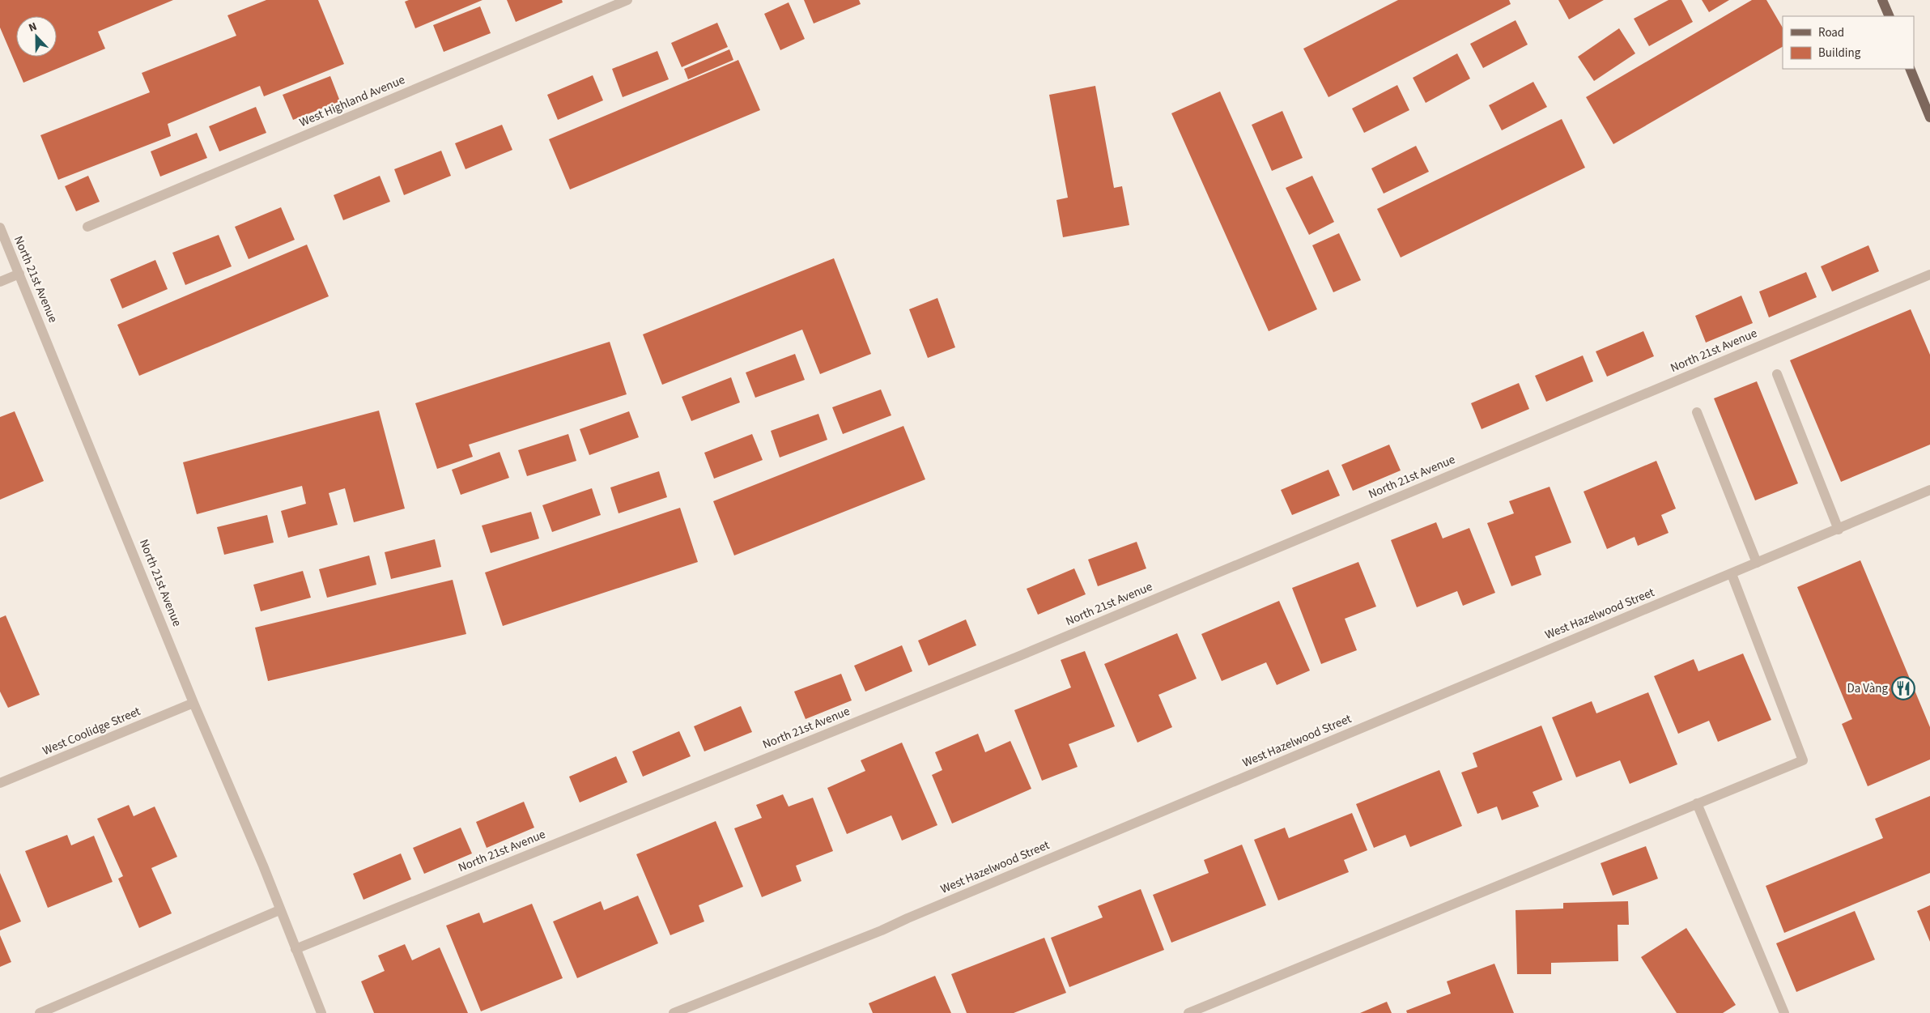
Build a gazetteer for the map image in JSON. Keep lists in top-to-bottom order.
{
  "streets": {
    "street": [
      "West Highland Avenue",
      "North 21st Avenue",
      "West Hazelwood Street",
      "West Coolidge Street"
    ]
  },
  "crossings": [
    ["North 21st Avenue", "West Coolidge Street"]
  ],
  "places": {
    "restaurant": ["Da Vàng"]
  },
  "legend": ["Road", "Building"],
  "north": "top"
}
